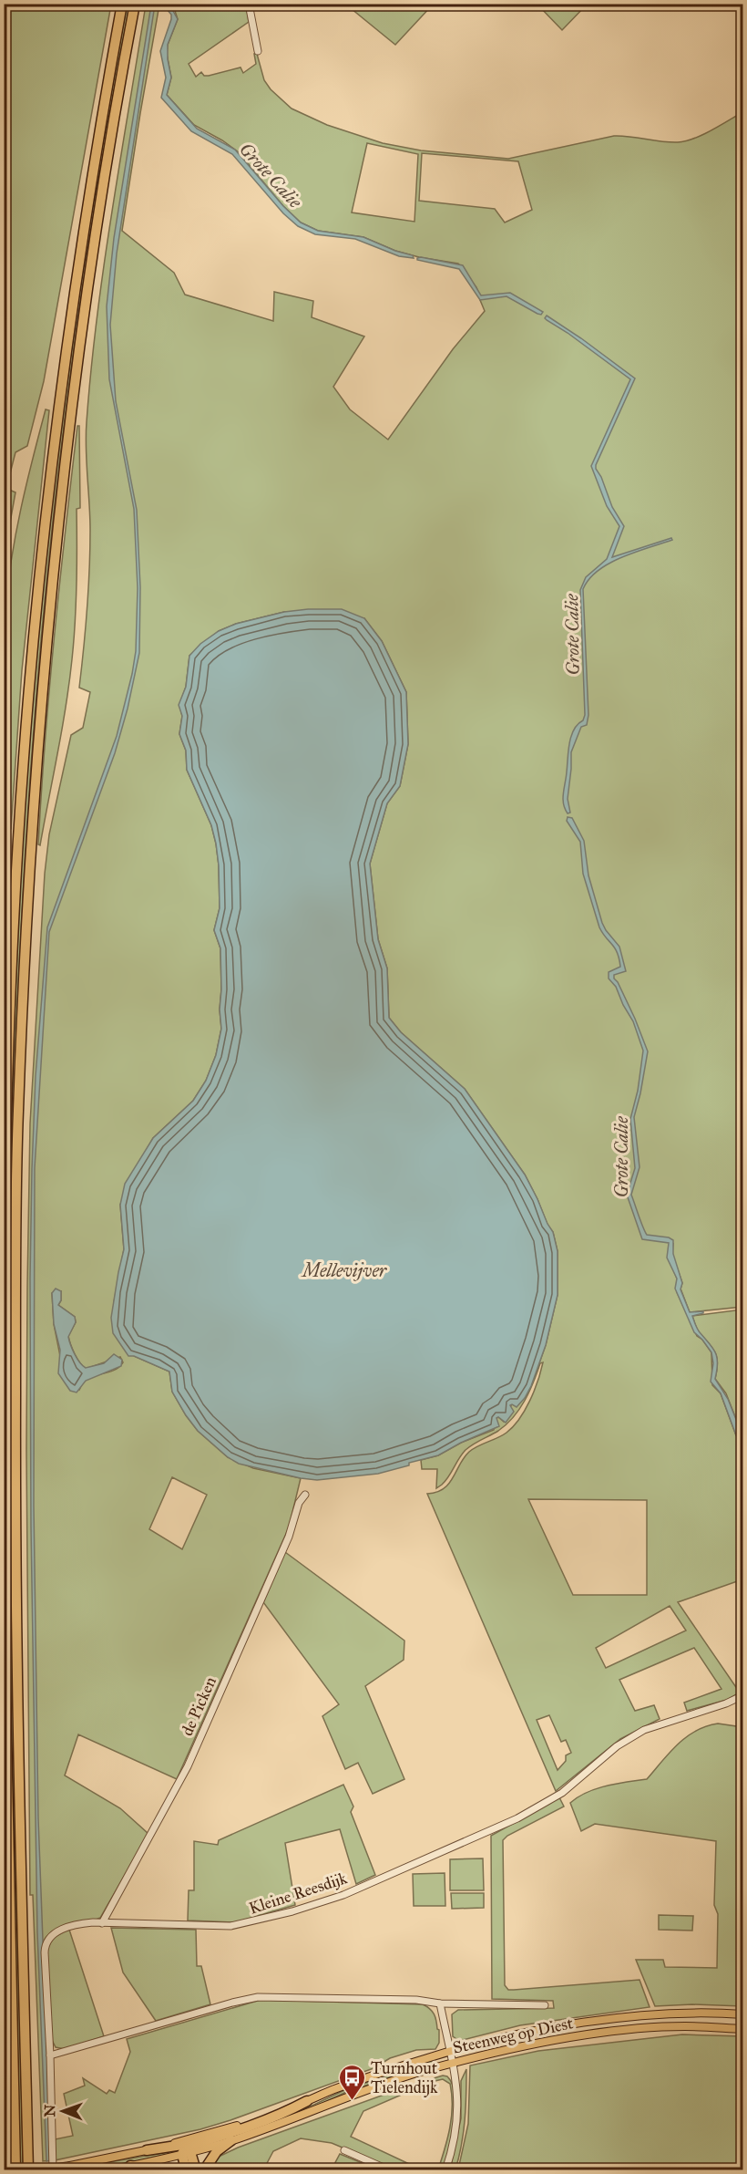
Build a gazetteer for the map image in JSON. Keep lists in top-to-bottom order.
{
  "streets": {
    "main road": ["Steenweg op Diest"],
    "street": ["de Picken", "Kleine Reesdijk"]
  },
  "crossings": [
    ["de Picken", "Kleine Reesdijk"],
    ["Kleine Reesdijk", "Steenweg op Diest"]
  ],
  "water": ["Grote Calie", "Mellevijver"],
  "places": {
    "bus stop": ["Turnhout Tielendijk"]
  },
  "north": "left"
}
